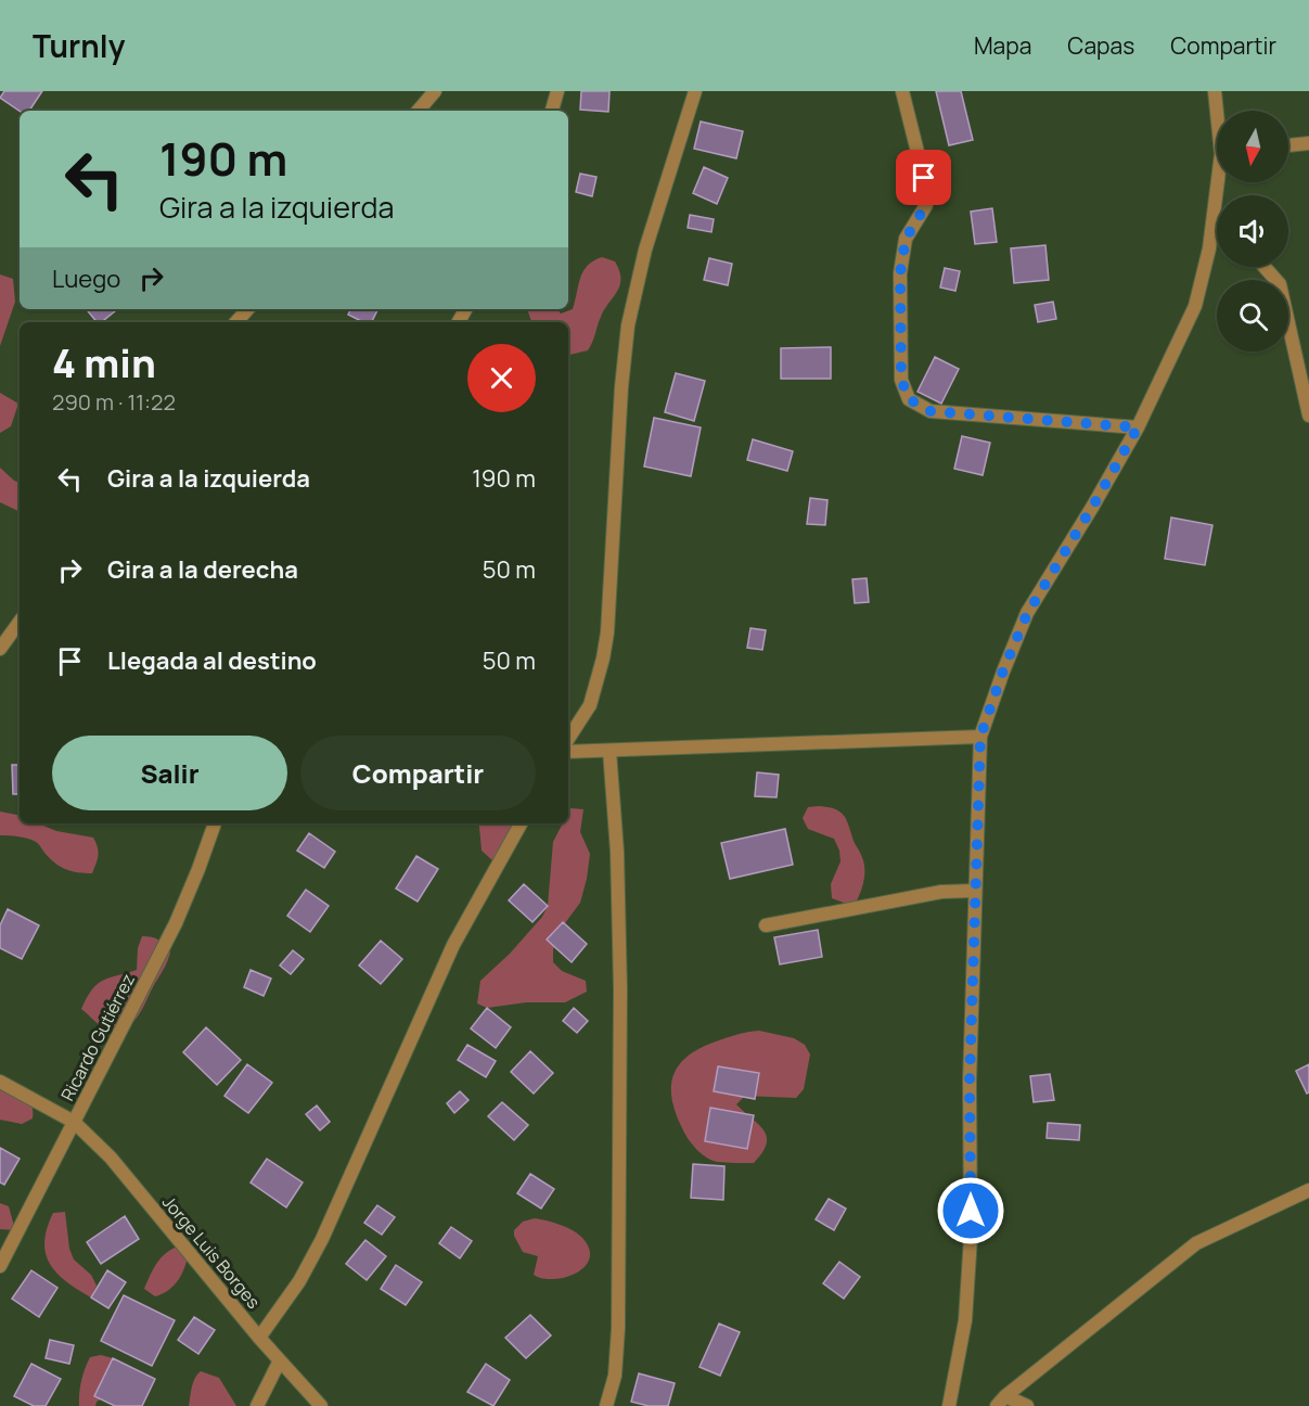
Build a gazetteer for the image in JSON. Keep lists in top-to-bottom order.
{
  "streets": {
    "street": ["Ricardo Gutiérrez", "Jorge Luis Borges"]
  },
  "crossings": [
    ["Ricardo Gutiérrez", "Jorge Luis Borges"]
  ],
  "north": "bottom",
  "page": {
    "header": "Turnly",
    "nav": ["Mapa", "Capas", "Compartir"],
    "turn": ["190 m", "Gira a la izquierda"],
    "then": "Luego",
    "heading": ["4 min", "290 m · 11:22"],
    "list": [
      {
        "name": "Gira a la izquierda",
        "value": "190 m"
      },
      {
        "name": "Gira a la derecha",
        "value": "50 m"
      },
      {
        "name": "Llegada al destino",
        "value": "50 m"
      }
    ],
    "buttons": ["Salir", "Compartir"]
  }
}
